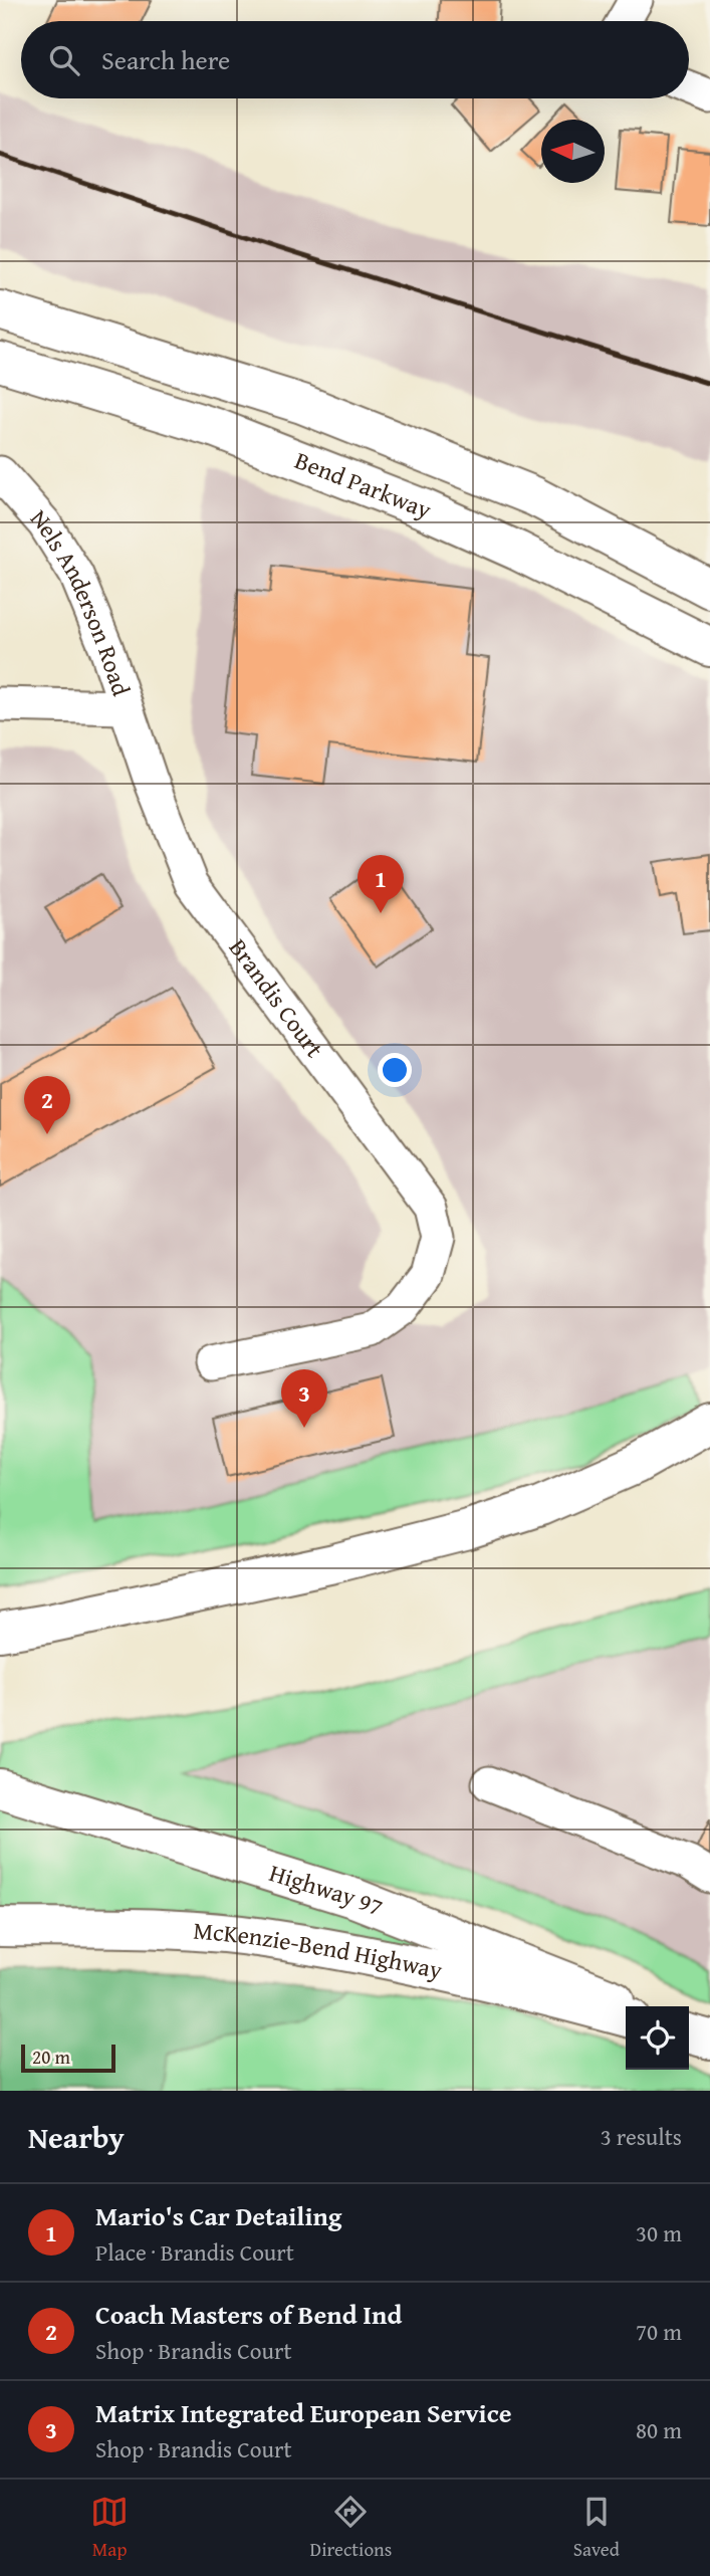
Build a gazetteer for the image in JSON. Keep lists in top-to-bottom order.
{
  "streets": {
    "main road": ["Bend Parkway", "Highway 97", "McKenzie-Bend Highway"],
    "street": ["Nels Anderson Road", "Brandis Court"]
  },
  "crossings": [
    ["Nels Anderson Road", "Brandis Court"]
  ],
  "scale_bar": "20 m",
  "north": "left",
  "page": {
    "search": "Search here",
    "pins": ["1", "2", "3"],
    "scale": "20 m",
    "heading": ["Nearby", "3 results"],
    "list": [
      {
        "mark": "1",
        "name": "Mario's Car Detailing",
        "note": "Place · Brandis Court",
        "value": "30 m"
      },
      {
        "mark": "2",
        "name": "Coach Masters of Bend Ind",
        "note": "Shop · Brandis Court",
        "value": "70 m"
      },
      {
        "mark": "3",
        "name": "Matrix Integrated European Service",
        "note": "Shop · Brandis Court",
        "value": "80 m"
      }
    ],
    "nav": ["Map", "Directions", "Saved"]
  }
}
